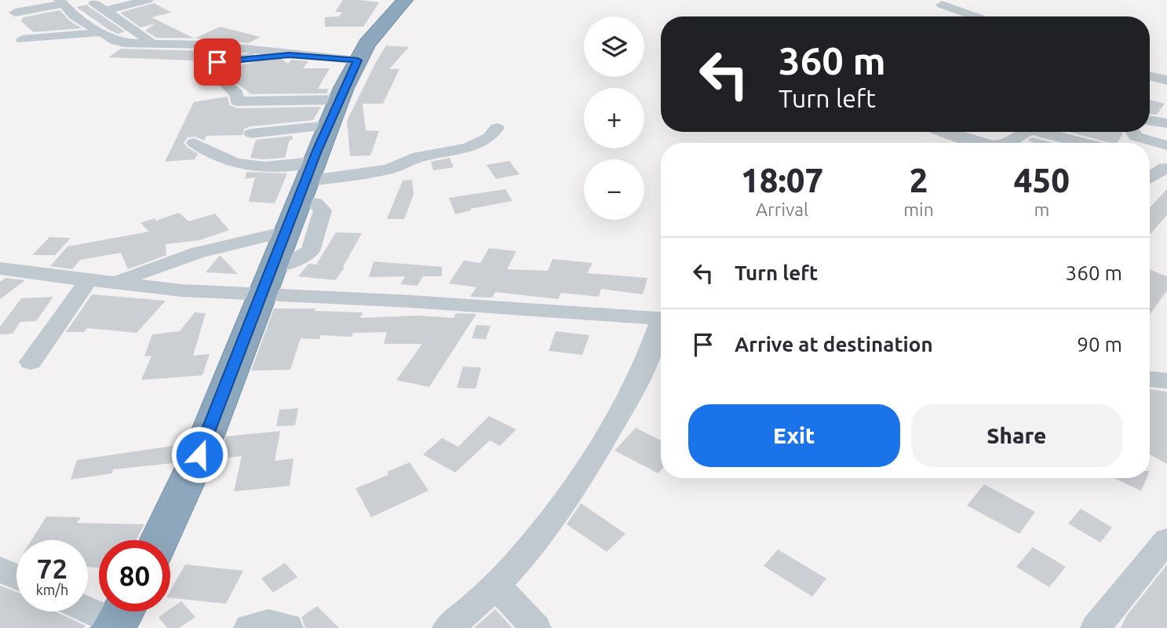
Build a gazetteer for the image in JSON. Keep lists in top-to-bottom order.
{
  "page": {
    "map_buttons": ["+", "−"],
    "turn": ["360 m", "Turn left"],
    "eta": [
      "18:07",
      "Arrival",
      "2",
      "min",
      "450",
      "m"
    ],
    "list": [
      {
        "name": "Turn left",
        "value": "360 m"
      },
      {
        "name": "Arrive at destination",
        "value": "90 m"
      }
    ],
    "buttons": ["Exit", "Share"],
    "speed": "72 km/h",
    "limit": "80"
  }
}
